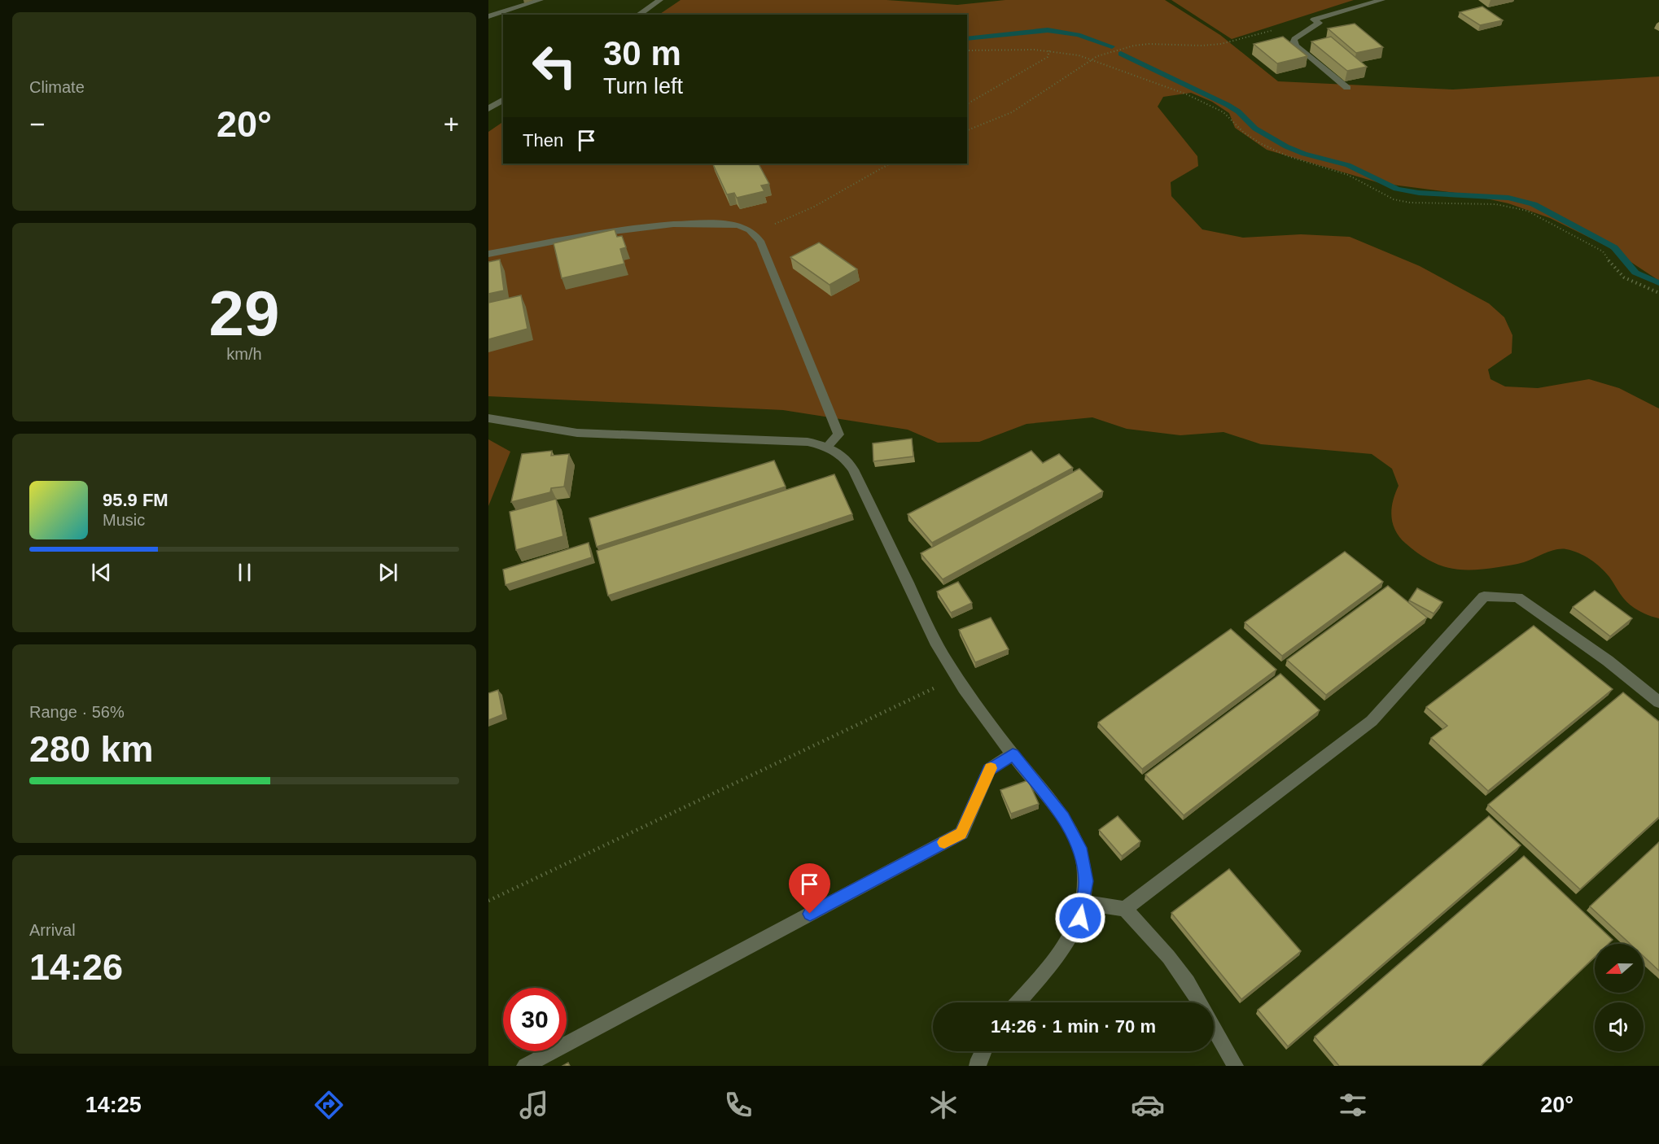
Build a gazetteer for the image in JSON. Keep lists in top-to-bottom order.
{
  "north": "left",
  "page": {
    "tile": [
      "Climate",
      ["29", "km/h"],
      ["Range · 56%", "280 km"],
      ["Arrival", "14:26"]
    ],
    "turn": ["30 m", "Turn left"],
    "heat": ["−", "20°", "+"],
    "then": "Then",
    "song": ["95.9 FM", "Music"],
    "limit": "30",
    "trip": "14:26 · 1 min · 70 m",
    "tabs": ["14:25", "20°"]
  }
}
